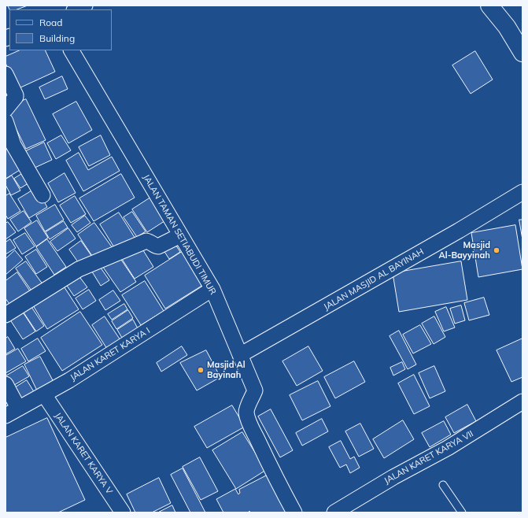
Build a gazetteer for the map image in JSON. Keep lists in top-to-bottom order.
{
  "streets": {
    "street": [
      "JALAN TAMAN SETIABUDI TIMUR",
      "JALAN MASJID AL BAYINAH",
      "JALAN KARET KARYA I",
      "JALAN KARET KARYA V",
      "JALAN KARET KARYA VII"
    ]
  },
  "crossings": [
    ["JALAN TAMAN SETIABUDI TIMUR", "JALAN MASJID AL BAYINAH"],
    ["JALAN TAMAN SETIABUDI TIMUR", "JALAN KARET KARYA I"],
    ["JALAN KARET KARYA I", "JALAN KARET KARYA V"]
  ],
  "places": ["Masjid Al-Bayyinah", "Masjid Al Bayinah"],
  "legend": ["Road", "Building"]
}
